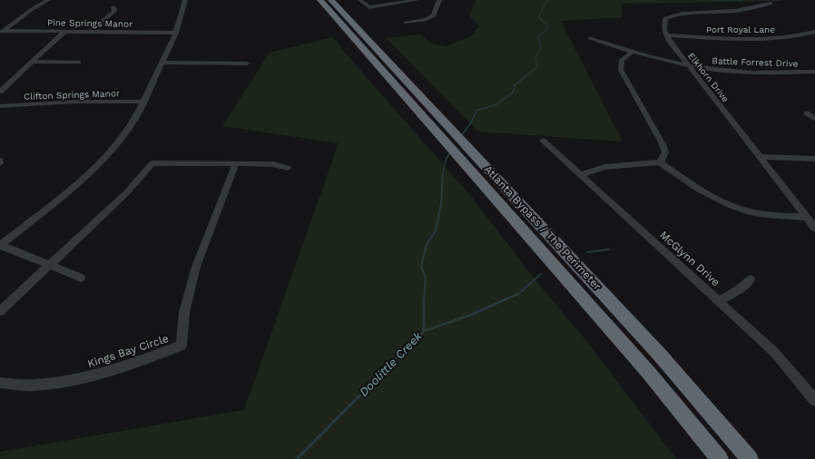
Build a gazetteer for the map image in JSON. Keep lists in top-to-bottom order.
{
  "streets": {
    "highway": ["Atlanta Bypass / The Perimeter"],
    "street": [
      "Pine Springs Manor",
      "Port Royal Lane",
      "Battle Forrest Drive",
      "Elkhorn Drive",
      "Clifton Springs Manor",
      "McGlynn Drive",
      "Kings Bay Circle"
    ]
  },
  "crossings": [
    ["Port Royal Lane", "Elkhorn Drive"],
    ["Battle Forrest Drive", "Elkhorn Drive"]
  ],
  "water": ["Doolittle Creek"]
}
